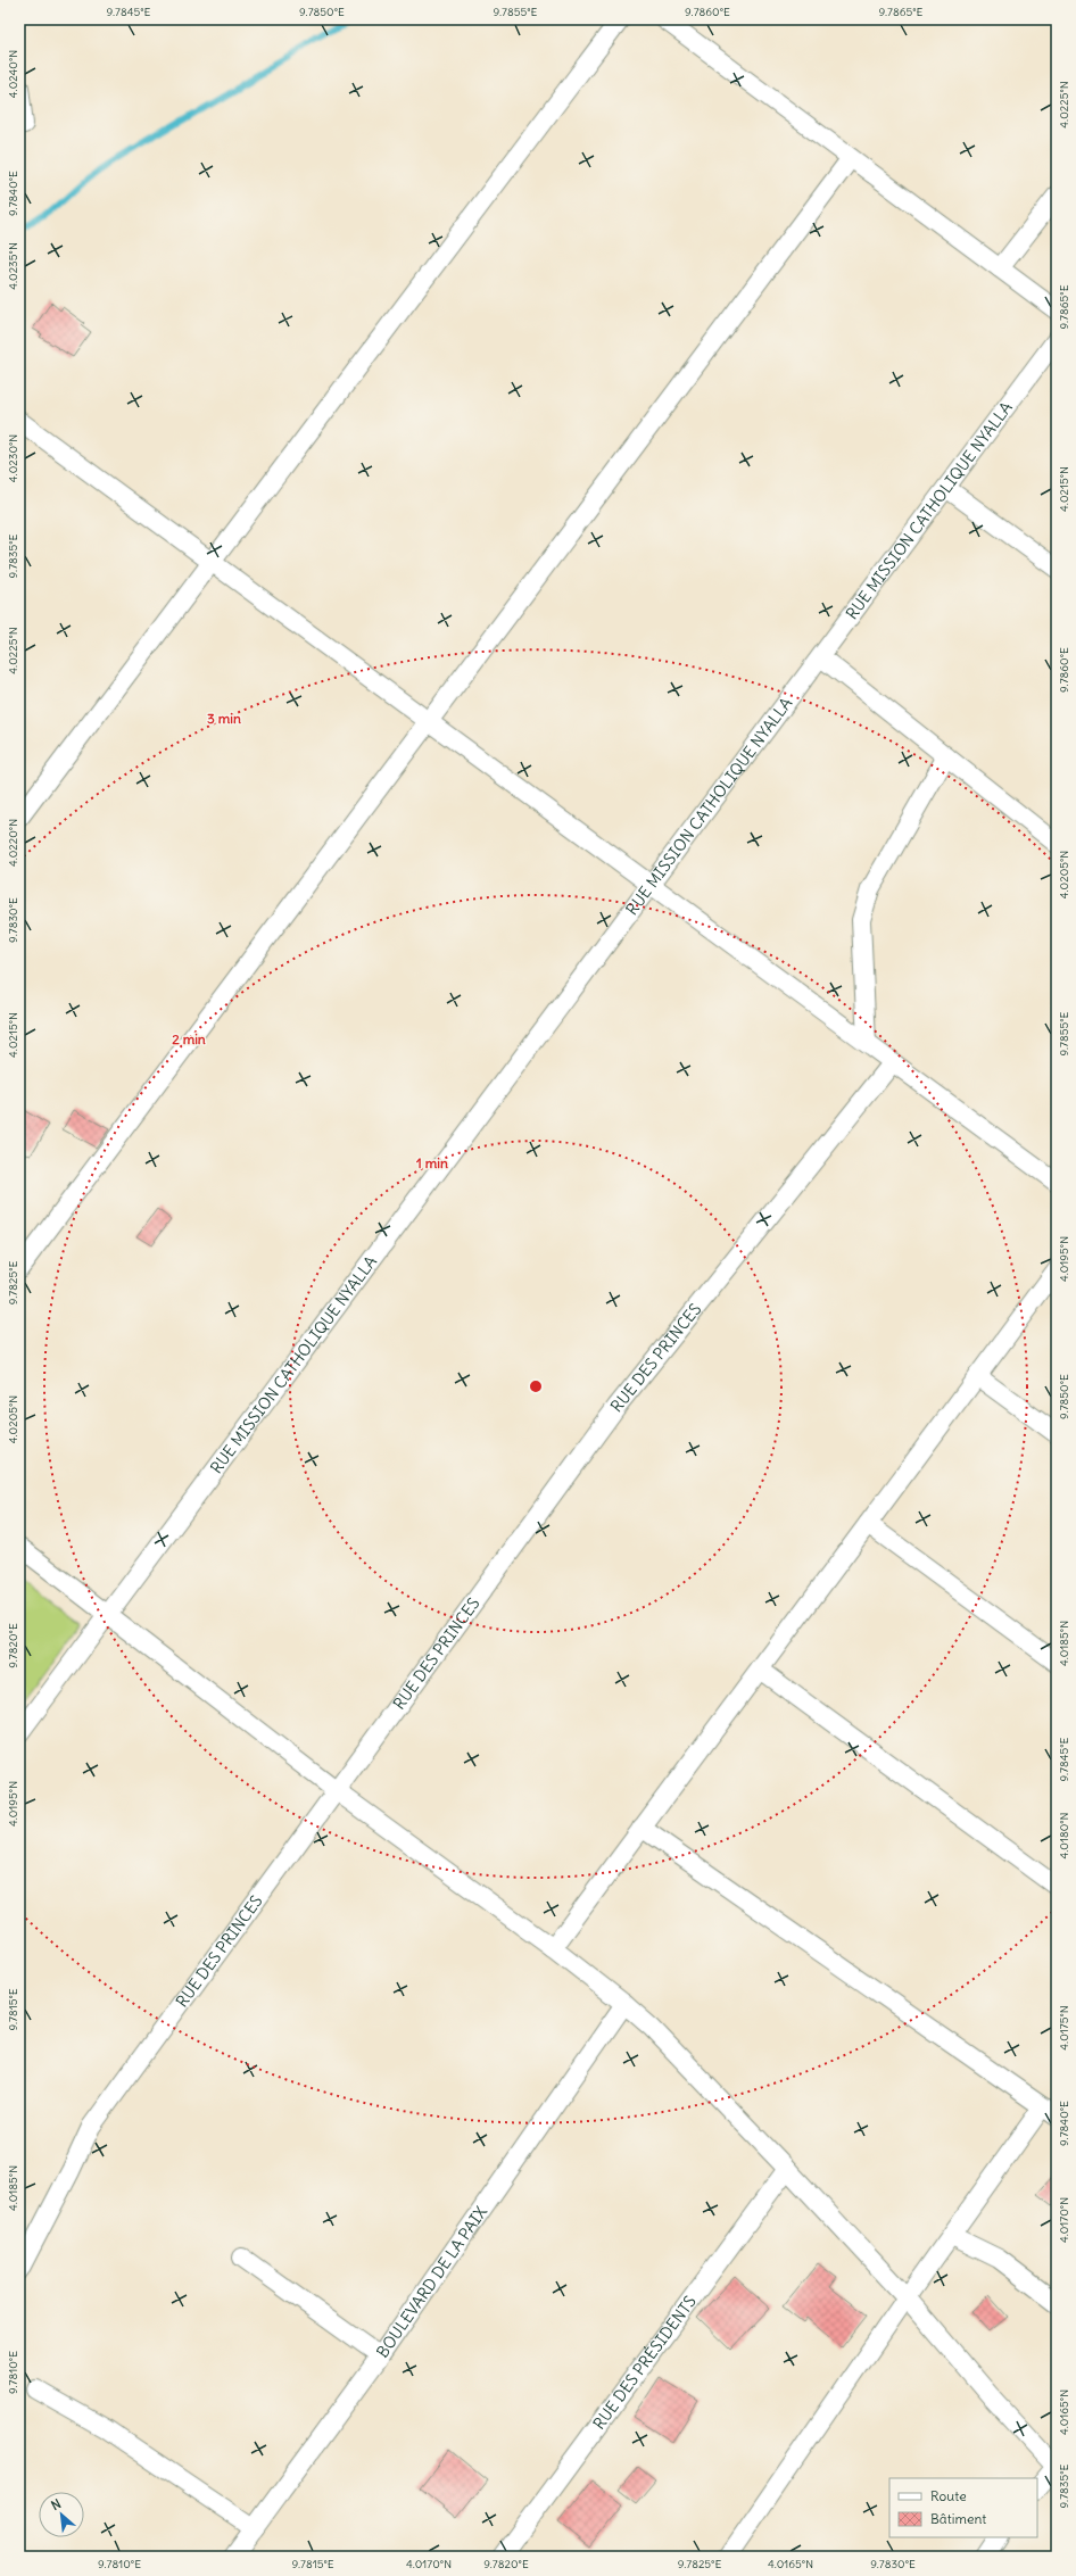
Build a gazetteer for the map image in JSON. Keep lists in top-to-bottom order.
{
  "streets": {
    "street": [
      "RUE MISSION CATHOLIQUE NYALLA",
      "RUE DES PRINCES",
      "BOULEVARD DE LA PAIX",
      "RUE DES PRÉSIDENTS"
    ]
  },
  "legend": ["Route", "Bâtiment"],
  "north": "top left",
  "coordinates": [
    "9.7845°E",
    "9.7850°E",
    "9.7855°E",
    "9.7860°E",
    "9.7865°E",
    "4.0240°N",
    "4.0225°N",
    "9.7840°E",
    "4.0235°N",
    "4.0230°N",
    "4.0215°N",
    "9.7835°E",
    "4.0220°N",
    "4.0205°N",
    "9.7830°E",
    "4.0195°N",
    "9.7825°E",
    "4.0185°N",
    "9.7820°E",
    "4.0180°N",
    "9.7815°E",
    "4.0175°N",
    "4.0170°N",
    "9.7810°E",
    "4.0165°N"
  ],
  "rings": ["3 min", "2 min", "1 min"]
}
